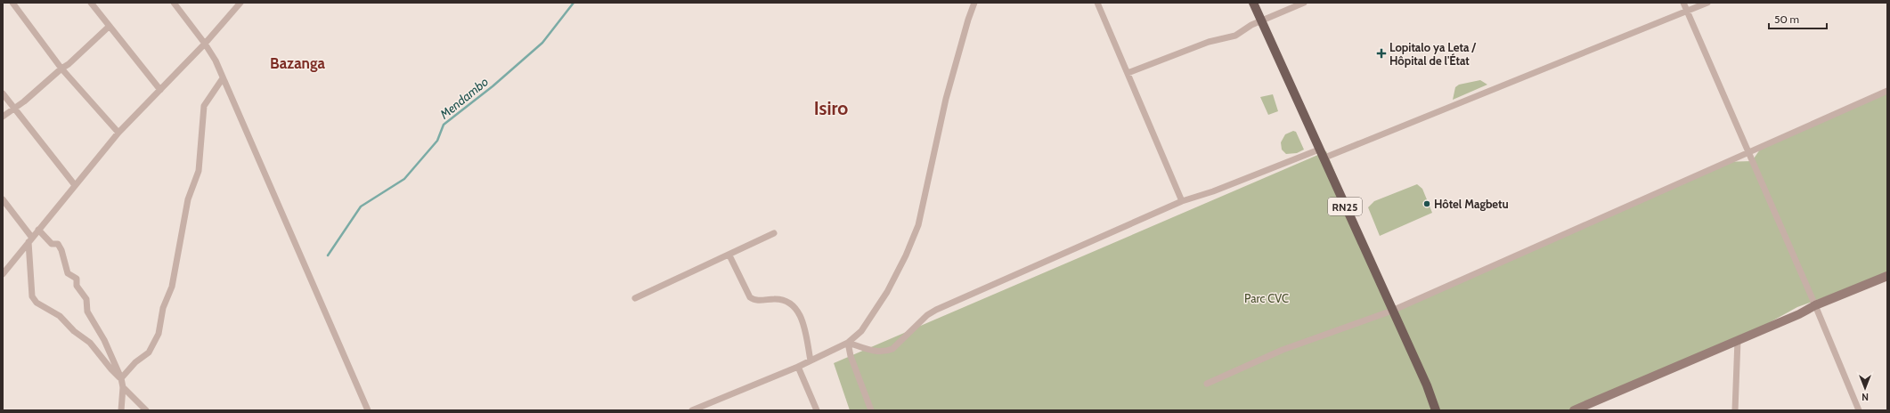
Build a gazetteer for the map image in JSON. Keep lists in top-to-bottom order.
{
  "streets": {
    "main road": ["RN25"]
  },
  "districts": ["Bazanga", "Isiro"],
  "water": ["Mendambo"],
  "parks": ["Parc CVC"],
  "places": {
    "health": ["Lopitalo ya Leta / Hôpital de l'État"],
    "other": ["Hôtel Magbetu"]
  },
  "scale_bar": "50 m",
  "north": "bottom"
}
